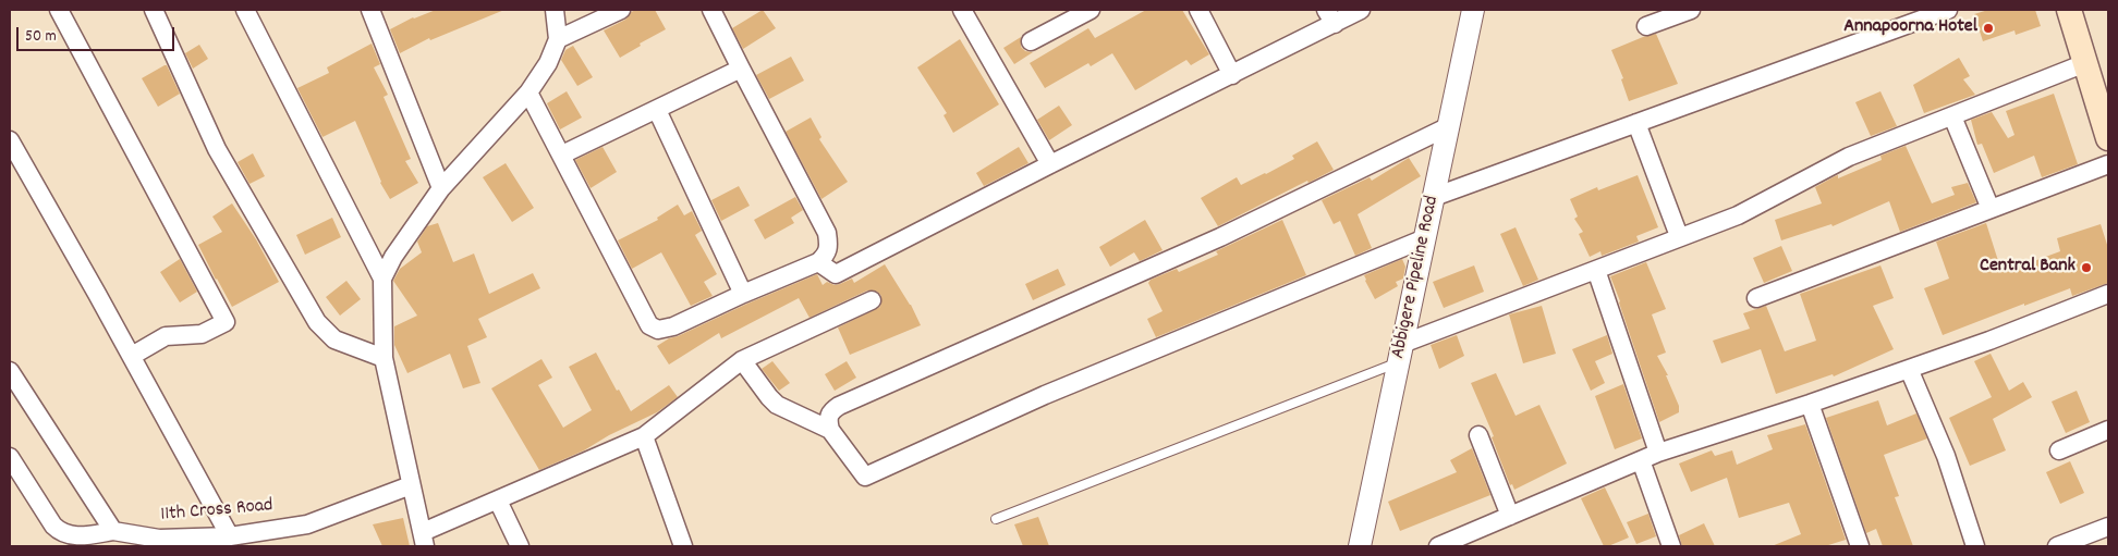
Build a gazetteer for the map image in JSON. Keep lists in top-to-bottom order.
{
  "streets": {
    "street": ["Abbigere Pipeline Road", "11th Cross Road"]
  },
  "places": ["Annapoorna Hotel", "Central Bank"],
  "scale_bar": "50 m"
}
